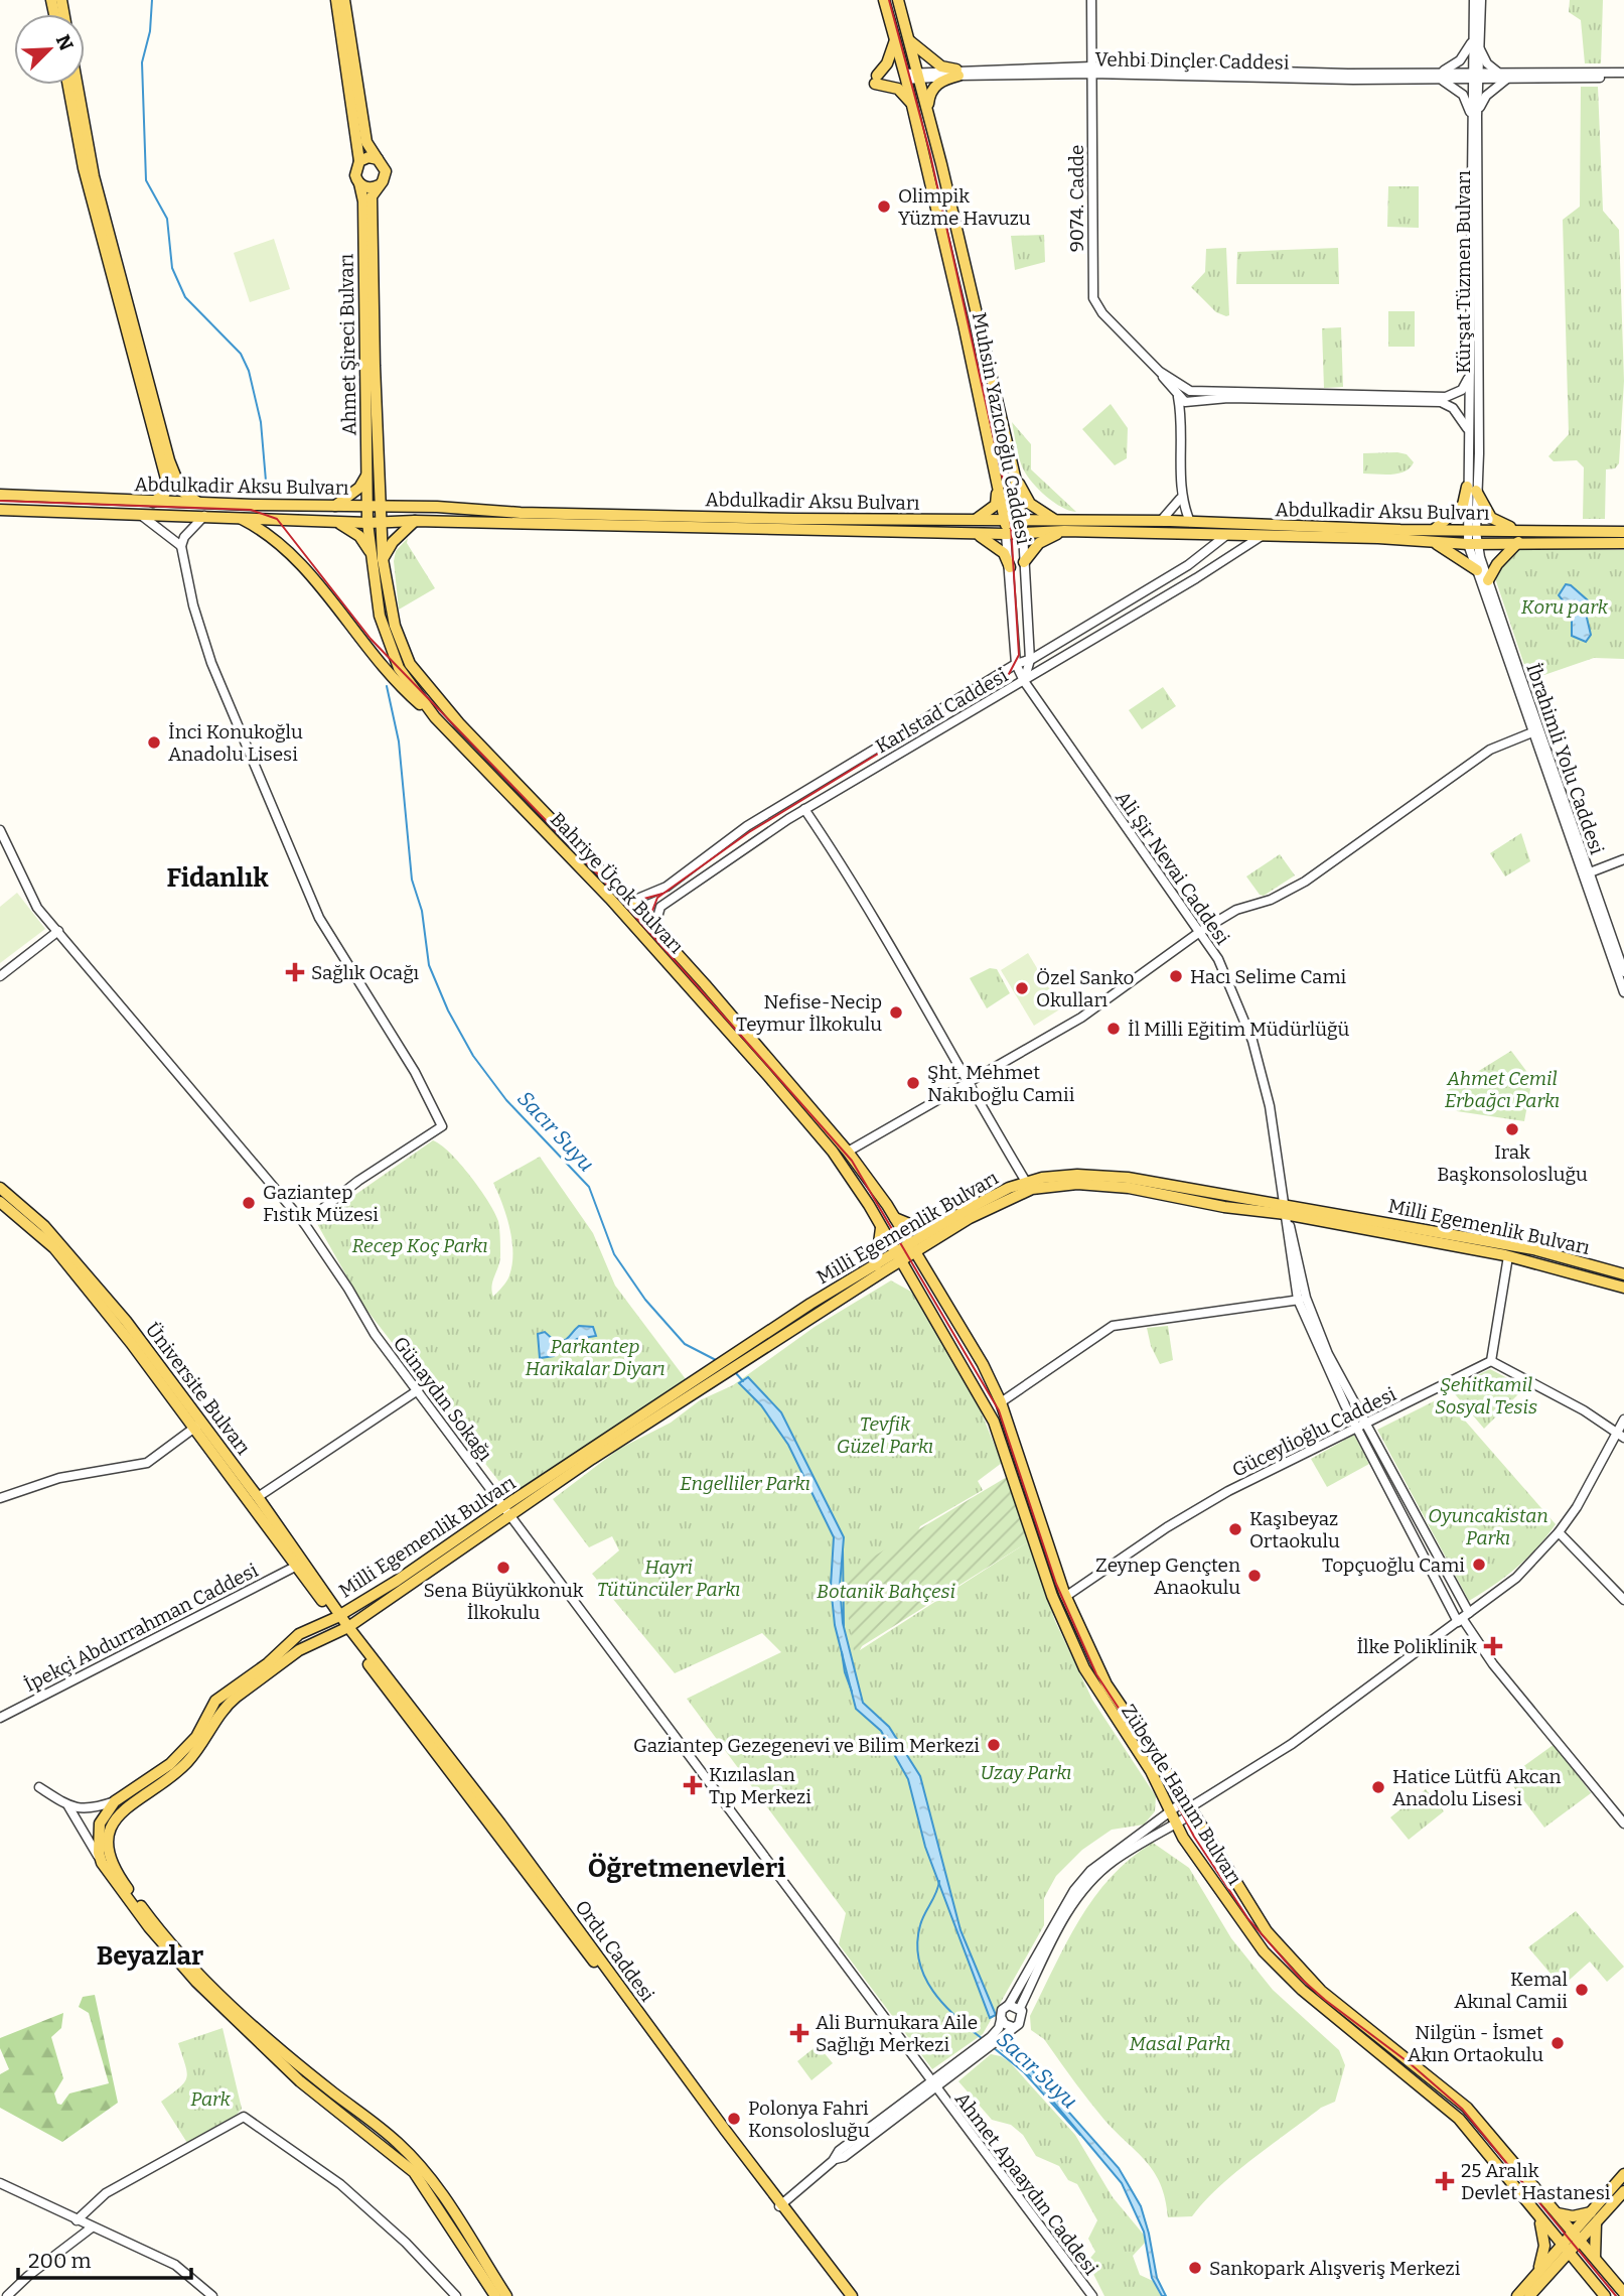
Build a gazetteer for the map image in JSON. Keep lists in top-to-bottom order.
{
  "streets": {
    "main road": [
      "Ahmet Şireci Bulvarı",
      "Muhsin Yazıcıoğlu Caddesi",
      "Abdulkadir Aksu Bulvarı",
      "Bahriye Üçok Bulvarı",
      "Milli Egemenlik Bulvarı",
      "Üniversite Bulvarı",
      "Zübeyde Hanım Bulvarı",
      "Ordu Caddesi"
    ],
    "street": [
      "Vehbi Dinçler Caddesi",
      "9074. Cadde",
      "Kürşat Tüzmen Bulvarı",
      "Karlstad Caddesi",
      "İbrahimli Yolu Caddesi",
      "Ali Şir Nevai Caddesi",
      "Günaydın Sokağı",
      "Güceylioğlu Caddesi",
      "İpekçi Abdurrahman Caddesi",
      "Ahmet Apaaydın Caddesi"
    ]
  },
  "crossings": [
    ["Vehbi Dinçler Caddesi", "9074. Cadde"],
    ["Vehbi Dinçler Caddesi", "Kürşat Tüzmen Bulvarı"],
    ["Vehbi Dinçler Caddesi", "Muhsin Yazıcıoğlu Caddesi"],
    ["Kürşat Tüzmen Bulvarı", "Abdulkadir Aksu Bulvarı"],
    ["Kürşat Tüzmen Bulvarı", "İbrahimli Yolu Caddesi"],
    ["Ahmet Şireci Bulvarı", "Abdulkadir Aksu Bulvarı"],
    ["Ahmet Şireci Bulvarı", "Bahriye Üçok Bulvarı"],
    ["Muhsin Yazıcıoğlu Caddesi", "Abdulkadir Aksu Bulvarı"],
    ["Muhsin Yazıcıoğlu Caddesi", "Karlstad Caddesi"],
    ["Muhsin Yazıcıoğlu Caddesi", "Ali Şir Nevai Caddesi"],
    ["Abdulkadir Aksu Bulvarı", "Karlstad Caddesi"],
    ["Abdulkadir Aksu Bulvarı", "İbrahimli Yolu Caddesi"],
    ["Abdulkadir Aksu Bulvarı", "Bahriye Üçok Bulvarı"],
    ["Karlstad Caddesi", "Ali Şir Nevai Caddesi"],
    ["Karlstad Caddesi", "Bahriye Üçok Bulvarı"],
    ["Ali Şir Nevai Caddesi", "Milli Egemenlik Bulvarı"],
    ["Ali Şir Nevai Caddesi", "Güceylioğlu Caddesi"],
    ["Bahriye Üçok Bulvarı", "Milli Egemenlik Bulvarı"],
    ["Bahriye Üçok Bulvarı", "Zübeyde Hanım Bulvarı"],
    ["Milli Egemenlik Bulvarı", "Üniversite Bulvarı"],
    ["Milli Egemenlik Bulvarı", "Günaydın Sokağı"],
    ["Milli Egemenlik Bulvarı", "Zübeyde Hanım Bulvarı"],
    ["Milli Egemenlik Bulvarı", "Ordu Caddesi"],
    ["Üniversite Bulvarı", "İpekçi Abdurrahman Caddesi"],
    ["Üniversite Bulvarı", "Ordu Caddesi"],
    ["Günaydın Sokağı", "Ahmet Apaaydın Caddesi"],
    ["Güceylioğlu Caddesi", "Zübeyde Hanım Bulvarı"]
  ],
  "districts": ["Fidanlık", "Öğretmenevleri", "Beyazlar"],
  "water": ["Sacır Suyu"],
  "parks": [
    "Koru park",
    "Ahmet Cemil Erbağcı Parkı",
    "Recep Koç Parkı",
    "Parkantep Harikalar Diyarı",
    "Şehitkamil Sosyal Tesis",
    "Tevfik Güzel Parkı",
    "Engelliler Parkı",
    "Oyuncakistan Parkı",
    "Hayri Tütüncüler Parkı",
    "Botanik Bahçesi",
    "Uzay Parkı",
    "Masal Parkı",
    "Park"
  ],
  "places": {
    "other": [
      "Olimpik Yüzme Havuzu",
      "İnci Konukoğlu Anadolu Lisesi",
      "Hacı Selime Cami",
      "Özel Sanko Okulları",
      "Nefise-Necip Teymur İlkokulu",
      "İl Milli Eğitim Müdürlüğü",
      "Şht. Mehmet Nakıboğlu Camii",
      "Irak Başkonsolosluğu",
      "Gaziantep Fıstık Müzesi",
      "Kaşıbeyaz Ortaokulu",
      "Topçuoğlu Cami",
      "Sena Büyükkonuk İlkokulu",
      "Zeynep Gençten Anaokulu",
      "Gaziantep Gezegenevi ve Bilim Merkezi",
      "Hatice Lütfü Akcan Anadolu Lisesi",
      "Kemal Akınal Camii",
      "Nilgün - İsmet Akın Ortaokulu",
      "Polonya Fahri Konsolosluğu",
      "Sankopark Alışveriş Merkezi"
    ],
    "health": [
      "Sağlık Ocağı",
      "İlke Poliklinik",
      "Kızılaslan Tıp Merkezi",
      "Ali Burnukara Aile Sağlığı Merkezi",
      "25 Aralık Devlet Hastanesi"
    ]
  },
  "scale_bar": "200 m",
  "north": "top right"
}
